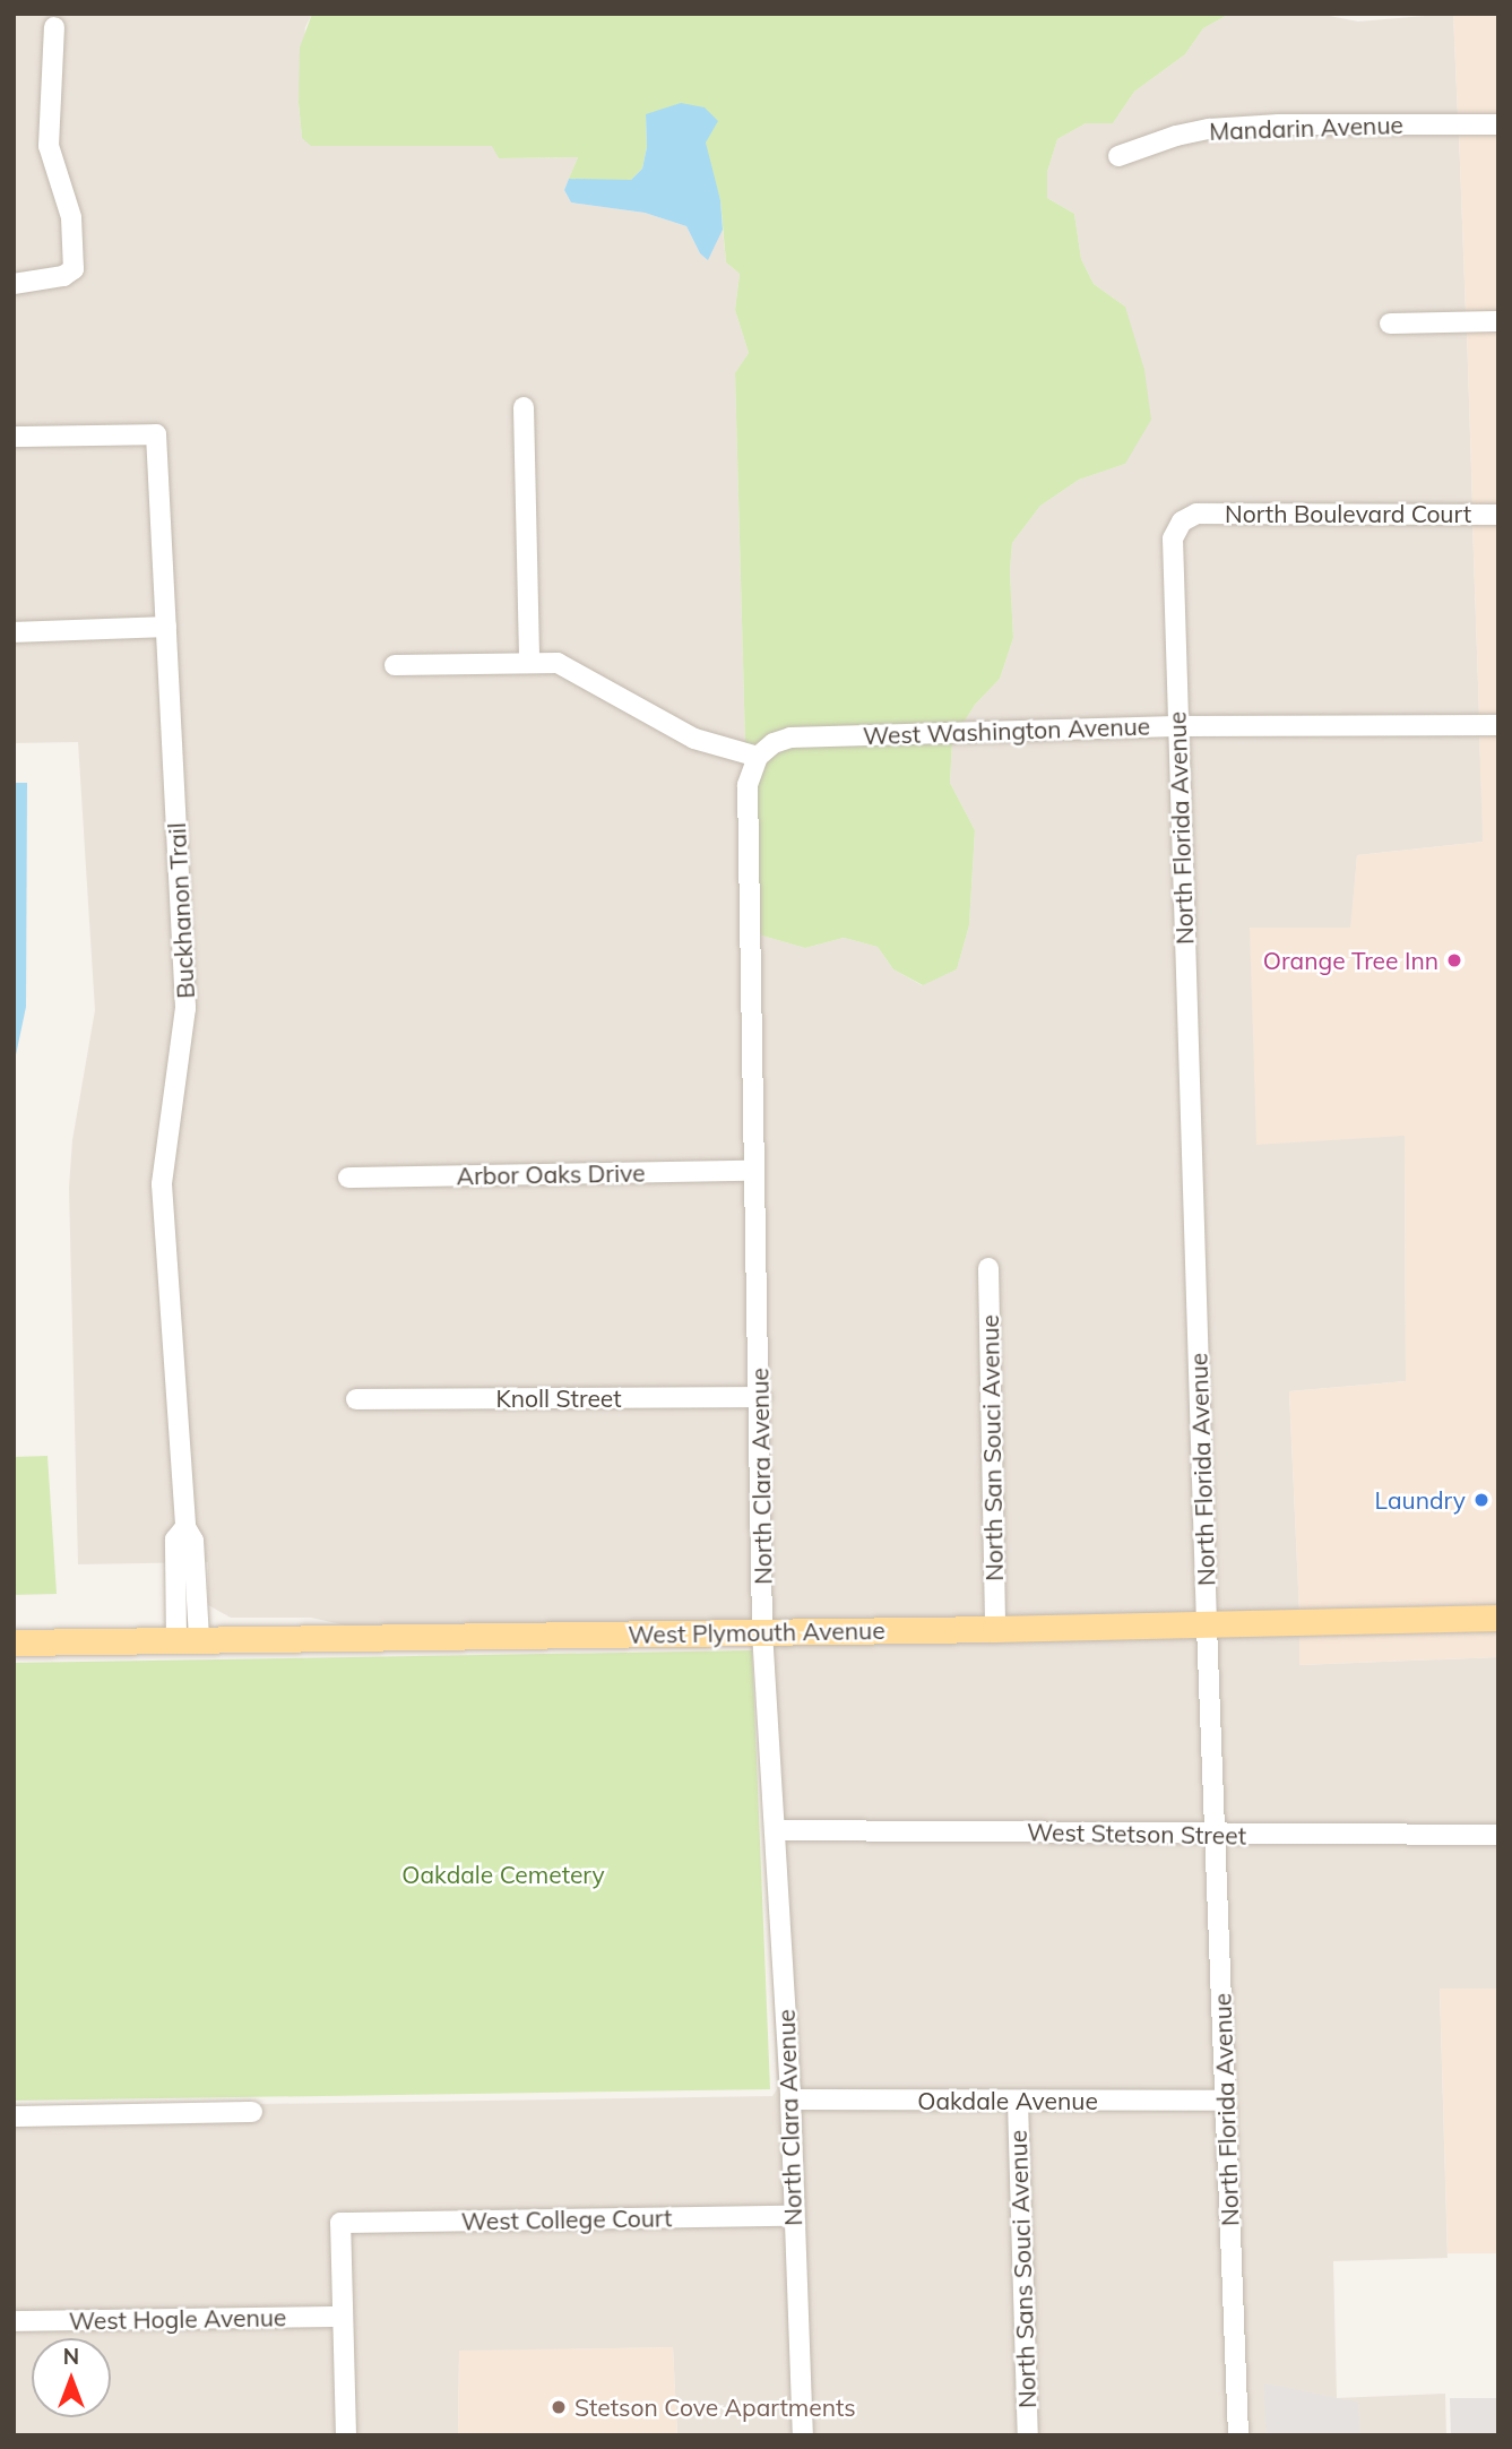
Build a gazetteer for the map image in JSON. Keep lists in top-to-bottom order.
{
  "streets": {
    "main road": ["West Plymouth Avenue"],
    "street": [
      "Mandarin Avenue",
      "North Boulevard Court",
      "West Washington Avenue",
      "North Florida Avenue",
      "Buckhanon Trail",
      "Arbor Oaks Drive",
      "Knoll Street",
      "North San Souci Avenue",
      "North Clara Avenue",
      "West Stetson Street",
      "Oakdale Avenue",
      "West College Court",
      "North Sans Souci Avenue",
      "West Hogle Avenue"
    ]
  },
  "crossings": [
    ["North Boulevard Court", "North Florida Avenue"],
    ["West Washington Avenue", "North Florida Avenue"],
    ["West Washington Avenue", "North Clara Avenue"],
    ["North Florida Avenue", "West Plymouth Avenue"],
    ["North Florida Avenue", "West Stetson Street"],
    ["North Florida Avenue", "Oakdale Avenue"],
    ["Buckhanon Trail", "West Plymouth Avenue"],
    ["Arbor Oaks Drive", "North Clara Avenue"],
    ["Knoll Street", "North Clara Avenue"],
    ["North San Souci Avenue", "West Plymouth Avenue"],
    ["North Clara Avenue", "West Plymouth Avenue"],
    ["North Clara Avenue", "West Stetson Street"],
    ["North Clara Avenue", "Oakdale Avenue"],
    ["North Clara Avenue", "West College Court"],
    ["Oakdale Avenue", "North Sans Souci Avenue"],
    ["West College Court", "West Hogle Avenue"]
  ],
  "parks": ["Oakdale Cemetery"],
  "places": ["Orange Tree Inn", "Laundry", "Stetson Cove Apartments"],
  "north": "top"
}
